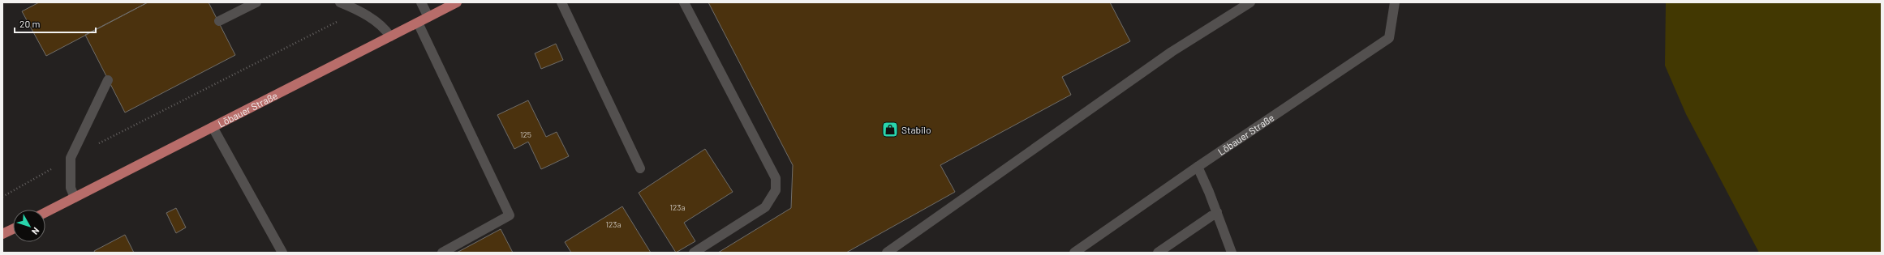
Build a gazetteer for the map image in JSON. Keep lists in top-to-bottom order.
{
  "streets": {
    "main road": ["Löbauer Straße"]
  },
  "places": {
    "shop": ["Stabilo"]
  },
  "house_numbers": ["125", "123a", "123a"],
  "scale_bar": "20 m",
  "north": "bottom right"
}
